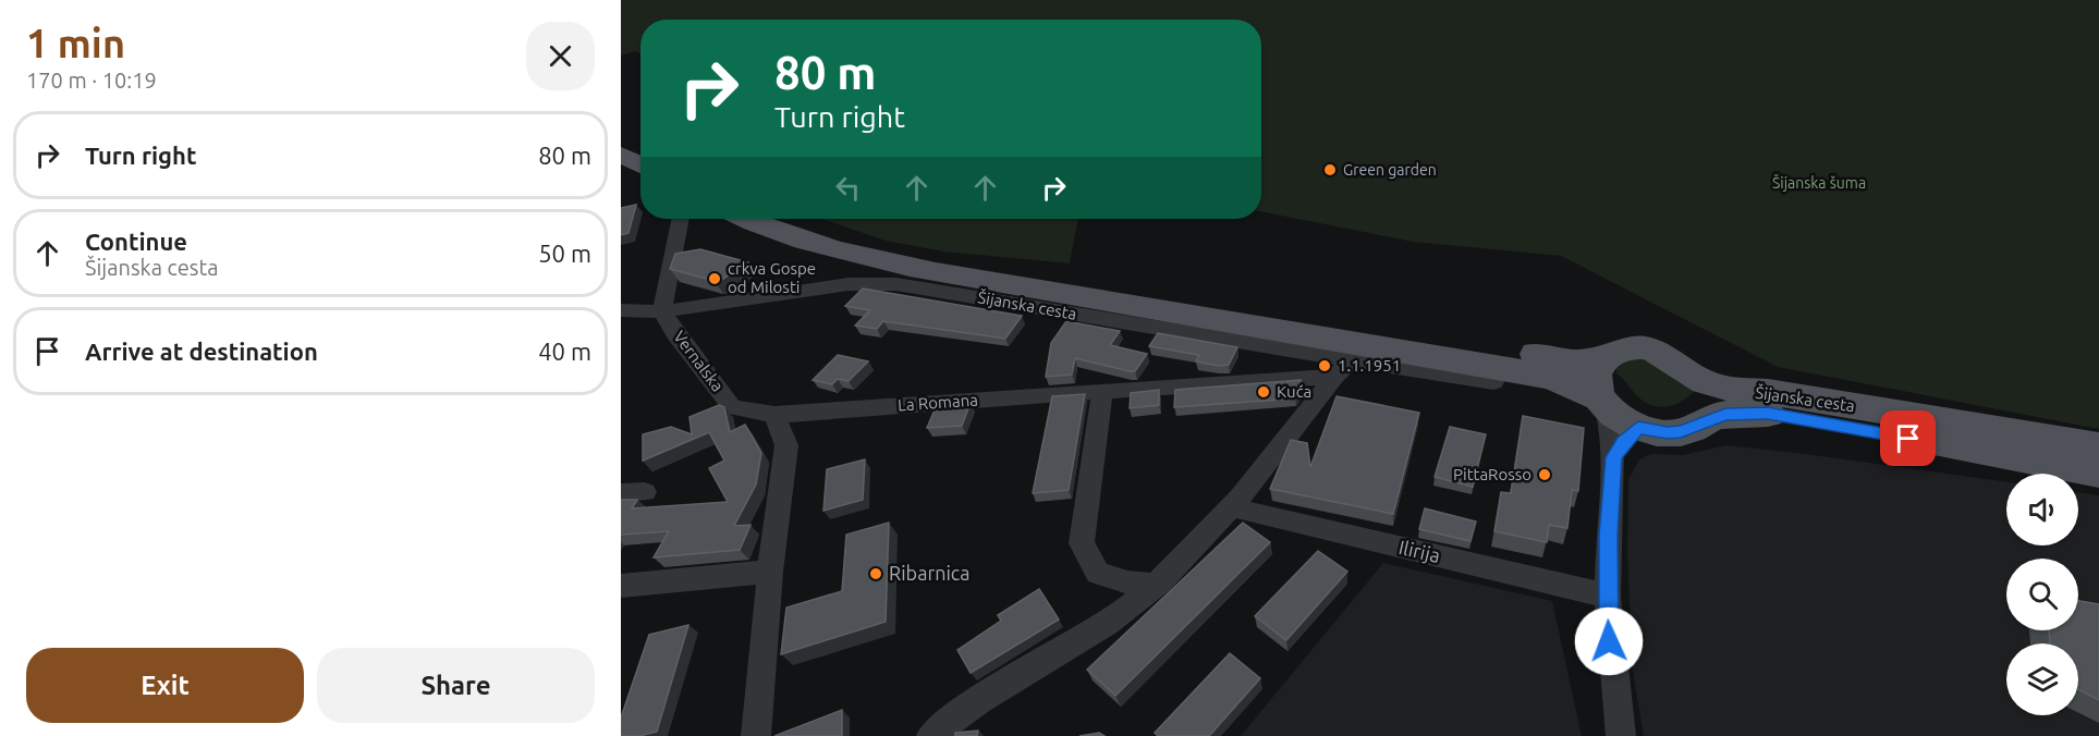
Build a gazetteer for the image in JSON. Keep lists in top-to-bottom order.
{
  "streets": {
    "main road": ["Šijanska cesta"],
    "street": ["Vernalska", "La Romana", "Ilirija"]
  },
  "crossings": [
    ["Šijanska cesta", "Vernalska"],
    ["Šijanska cesta", "La Romana"],
    ["Vernalska", "La Romana"]
  ],
  "parks": ["Šijanska šuma"],
  "places": [
    "Green garden",
    "crkva Gospe od Milosti",
    "1.1.1951",
    "Kuća",
    "PittaRosso",
    "Ribarnica"
  ],
  "page": {
    "heading": ["1 min", "170 m · 10:19"],
    "turn": ["80 m", "Turn right"],
    "list": [
      {
        "name": "Turn right",
        "value": "80 m"
      },
      {
        "name": "Continue",
        "note": "Šijanska cesta",
        "value": "50 m"
      },
      {
        "name": "Arrive at destination",
        "value": "40 m"
      }
    ],
    "buttons": ["Exit", "Share"]
  }
}
